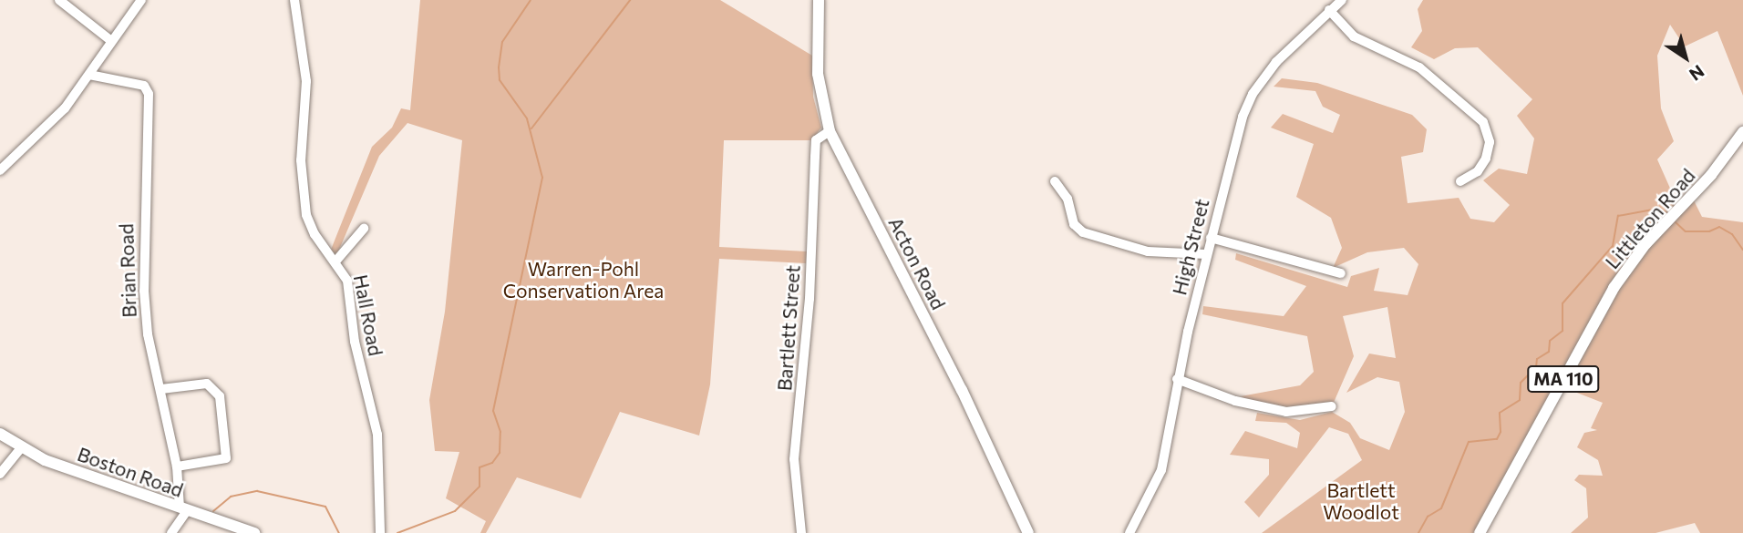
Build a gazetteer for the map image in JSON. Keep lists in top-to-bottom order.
{
  "streets": {
    "main road": [
      "Littleton Road",
      "Acton Road",
      "MA 110",
      "Boston Road"
    ],
    "street": [
      "High Street",
      "Brian Road",
      "Hall Road",
      "Bartlett Street"
    ]
  },
  "crossings": [
    ["Acton Road", "Bartlett Street"],
    ["Brian Road", "Boston Road"]
  ],
  "parks": ["Warren-Pohl Conservation Area", "Bartlett Woodlot"],
  "north": "bottom right"
}
